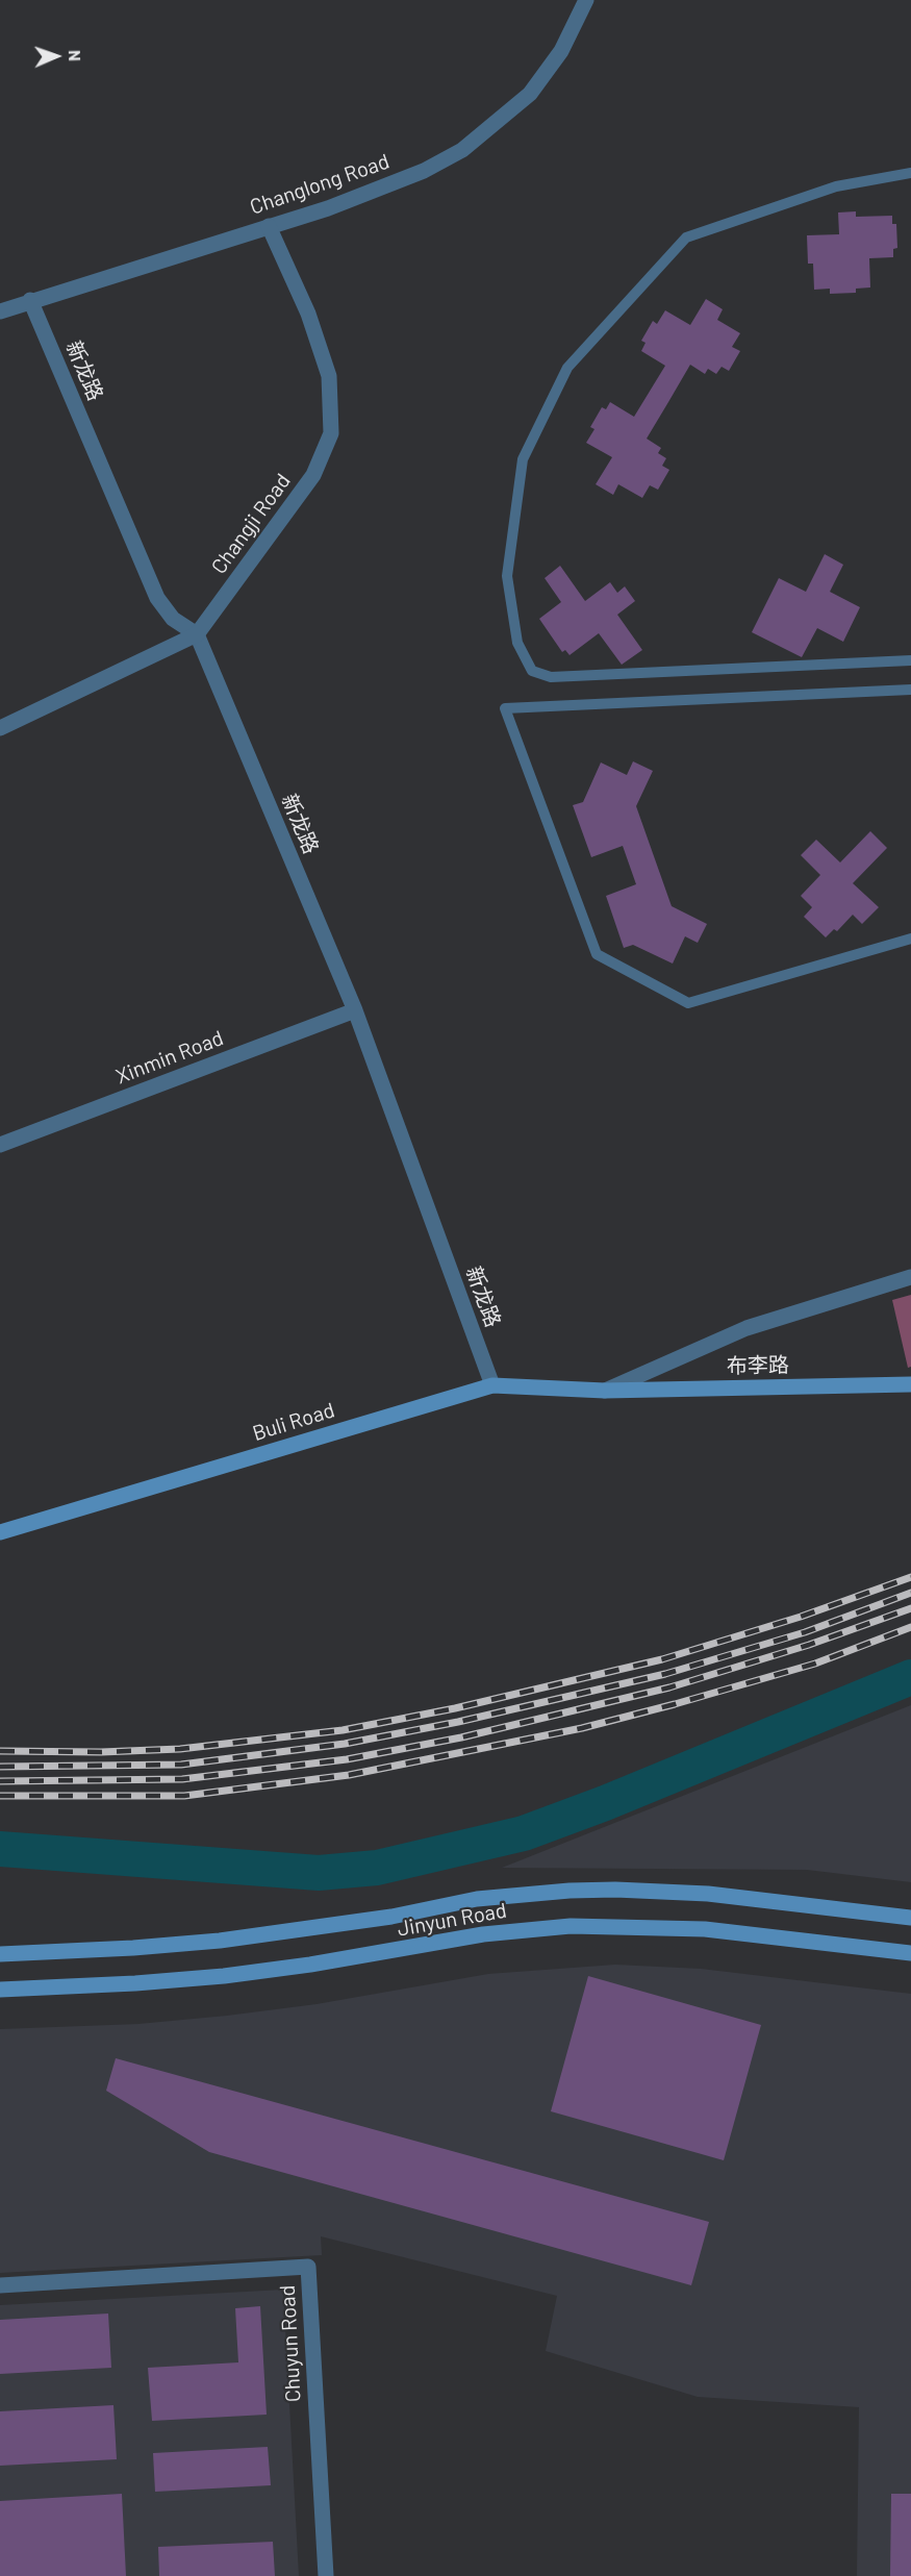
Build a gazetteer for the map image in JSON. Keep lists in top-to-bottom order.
{
  "streets": {
    "main road": ["布李路", "Buli Road", "Jinyun Road"],
    "street": [
      "Changlong Road",
      "新龙路",
      "Changji Road",
      "Xinmin Road",
      "Chuyun Road"
    ]
  },
  "crossings": [
    ["Changlong Road", "新龙路"],
    ["Changlong Road", "Changji Road"],
    ["新龙路", "Changji Road"],
    ["新龙路", "Xinmin Road"],
    ["新龙路", "Buli Road"],
    ["布李路", "Buli Road"]
  ],
  "north": "right"
}
